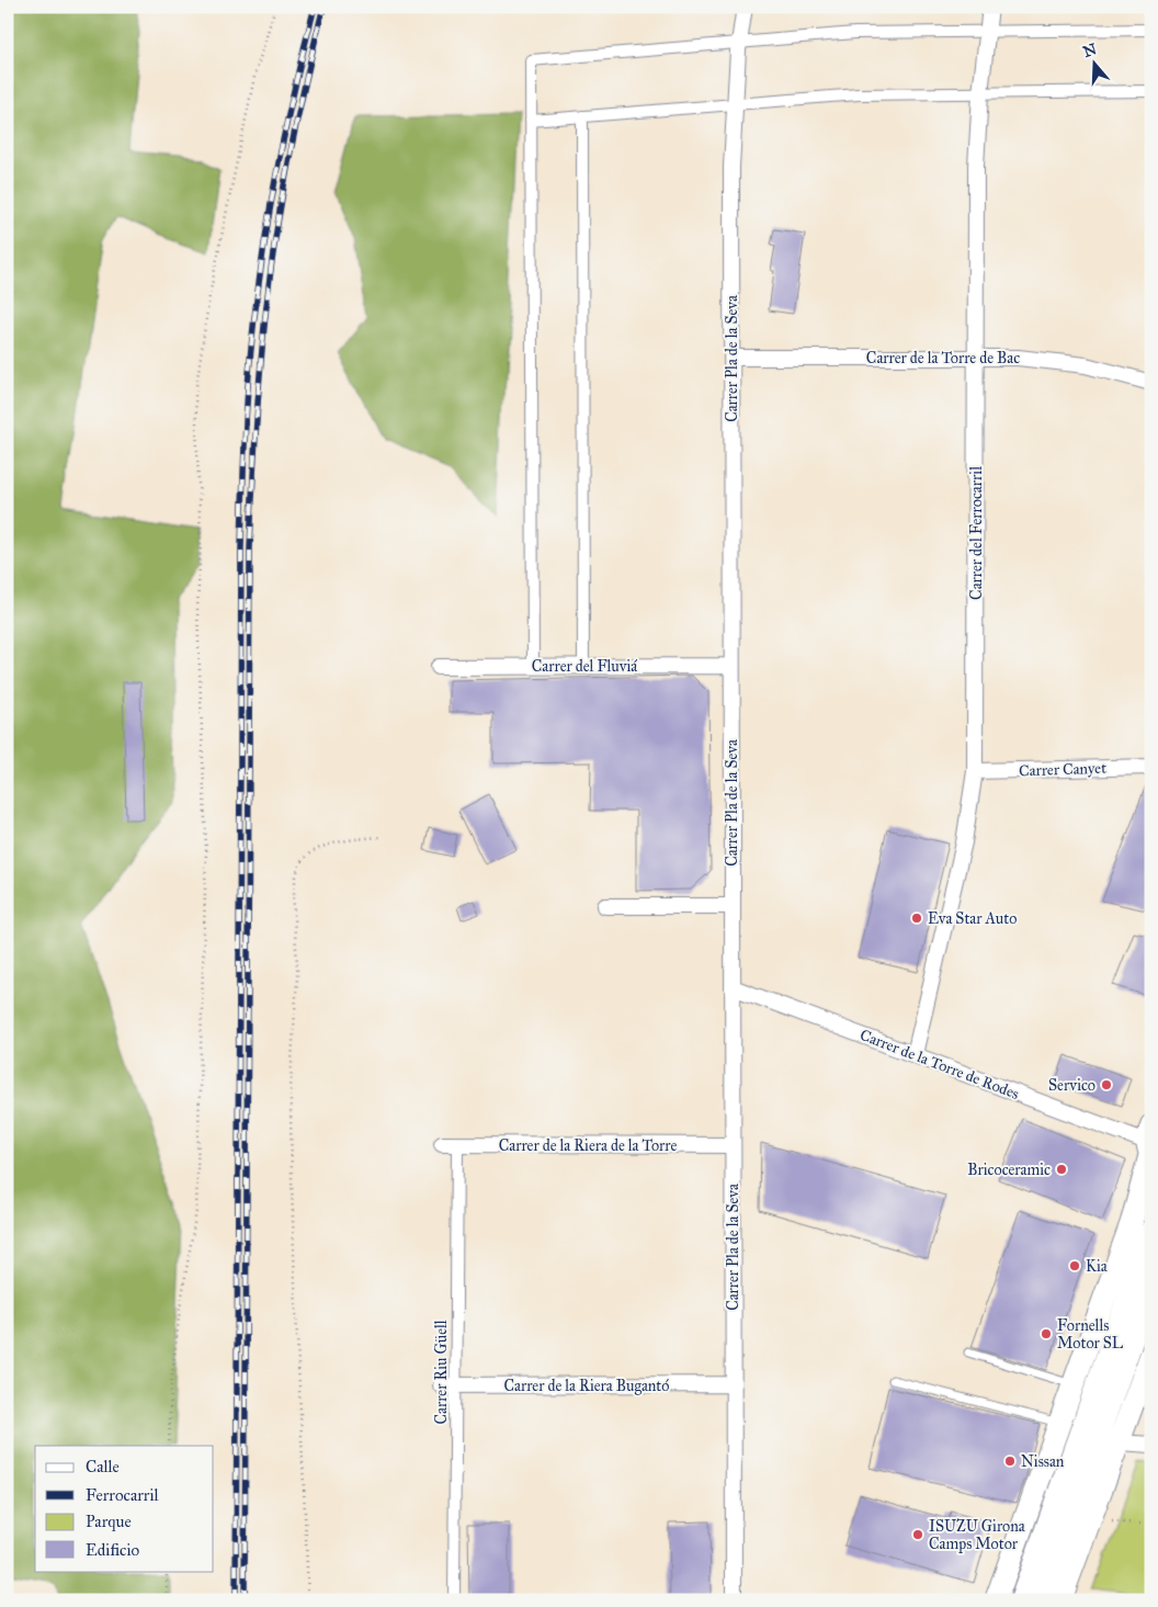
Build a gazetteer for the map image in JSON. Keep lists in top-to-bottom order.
{
  "streets": {
    "street": [
      "Carrer de la Torre de Bac",
      "Carrer Pla de la Seva",
      "Carrer del Ferrocarril",
      "Carrer del Fluviá",
      "Carrer Canyet",
      "Carrer de la Torre de Rodes",
      "Carrer de la Riera de la Torre",
      "Carrer Riu Güell",
      "Carrer de la Riera Bugantó"
    ]
  },
  "crossings": [
    ["Carrer de la Torre de Bac", "Carrer Pla de la Seva"],
    ["Carrer de la Torre de Bac", "Carrer del Ferrocarril"],
    ["Carrer Pla de la Seva", "Carrer del Fluviá"],
    ["Carrer Pla de la Seva", "Carrer de la Torre de Rodes"],
    ["Carrer Pla de la Seva", "Carrer de la Riera de la Torre"],
    ["Carrer Pla de la Seva", "Carrer de la Riera Bugantó"],
    ["Carrer del Ferrocarril", "Carrer Canyet"],
    ["Carrer del Ferrocarril", "Carrer de la Torre de Rodes"],
    ["Carrer de la Riera de la Torre", "Carrer Riu Güell"],
    ["Carrer Riu Güell", "Carrer de la Riera Bugantó"]
  ],
  "places": [
    "Eva Star Auto",
    "Servico",
    "Bricoceramic",
    "Kia",
    "Fornells Motor SL",
    "Nissan",
    "ISUZU Girona Camps Motor"
  ],
  "legend": [
    "Calle",
    "Ferrocarril",
    "Parque",
    "Edificio"
  ],
  "north": "top"
}
